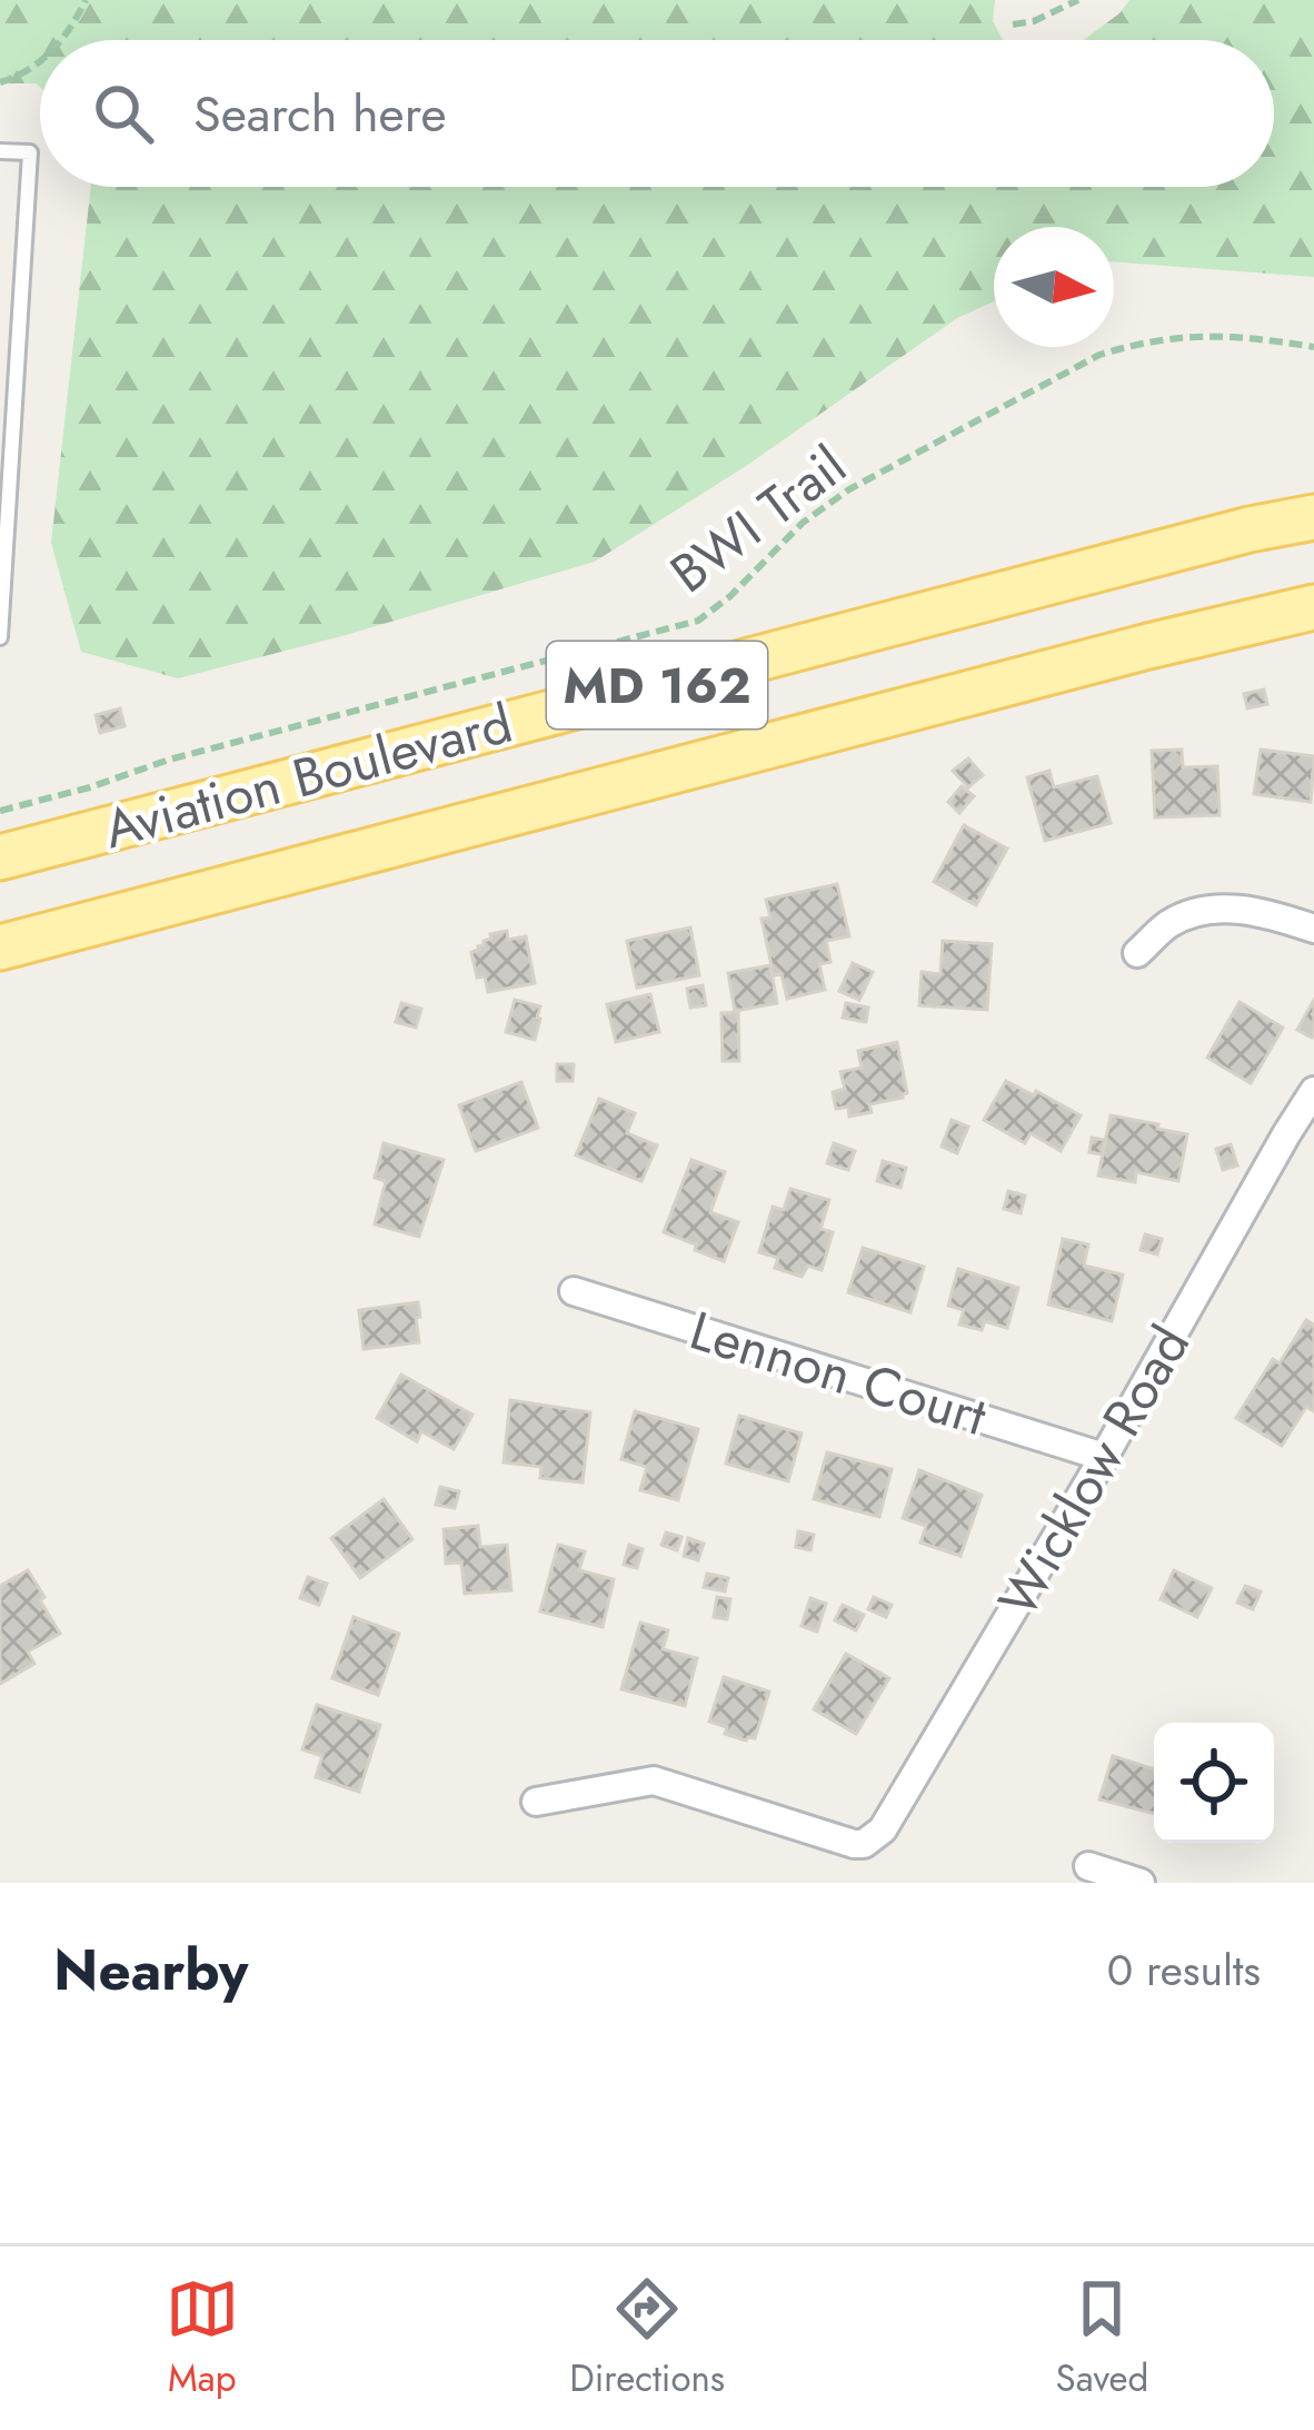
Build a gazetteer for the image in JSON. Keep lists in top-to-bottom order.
{
  "streets": {
    "main road": ["MD 162", "Aviation Boulevard"],
    "street": ["Lennon Court", "Wicklow Road"],
    "path": ["BWI Trail"]
  },
  "crossings": [
    ["Lennon Court", "Wicklow Road"]
  ],
  "north": "right",
  "page": {
    "search": "Search here",
    "heading": ["Nearby", "0 results"],
    "nav": ["Map", "Directions", "Saved"]
  }
}
